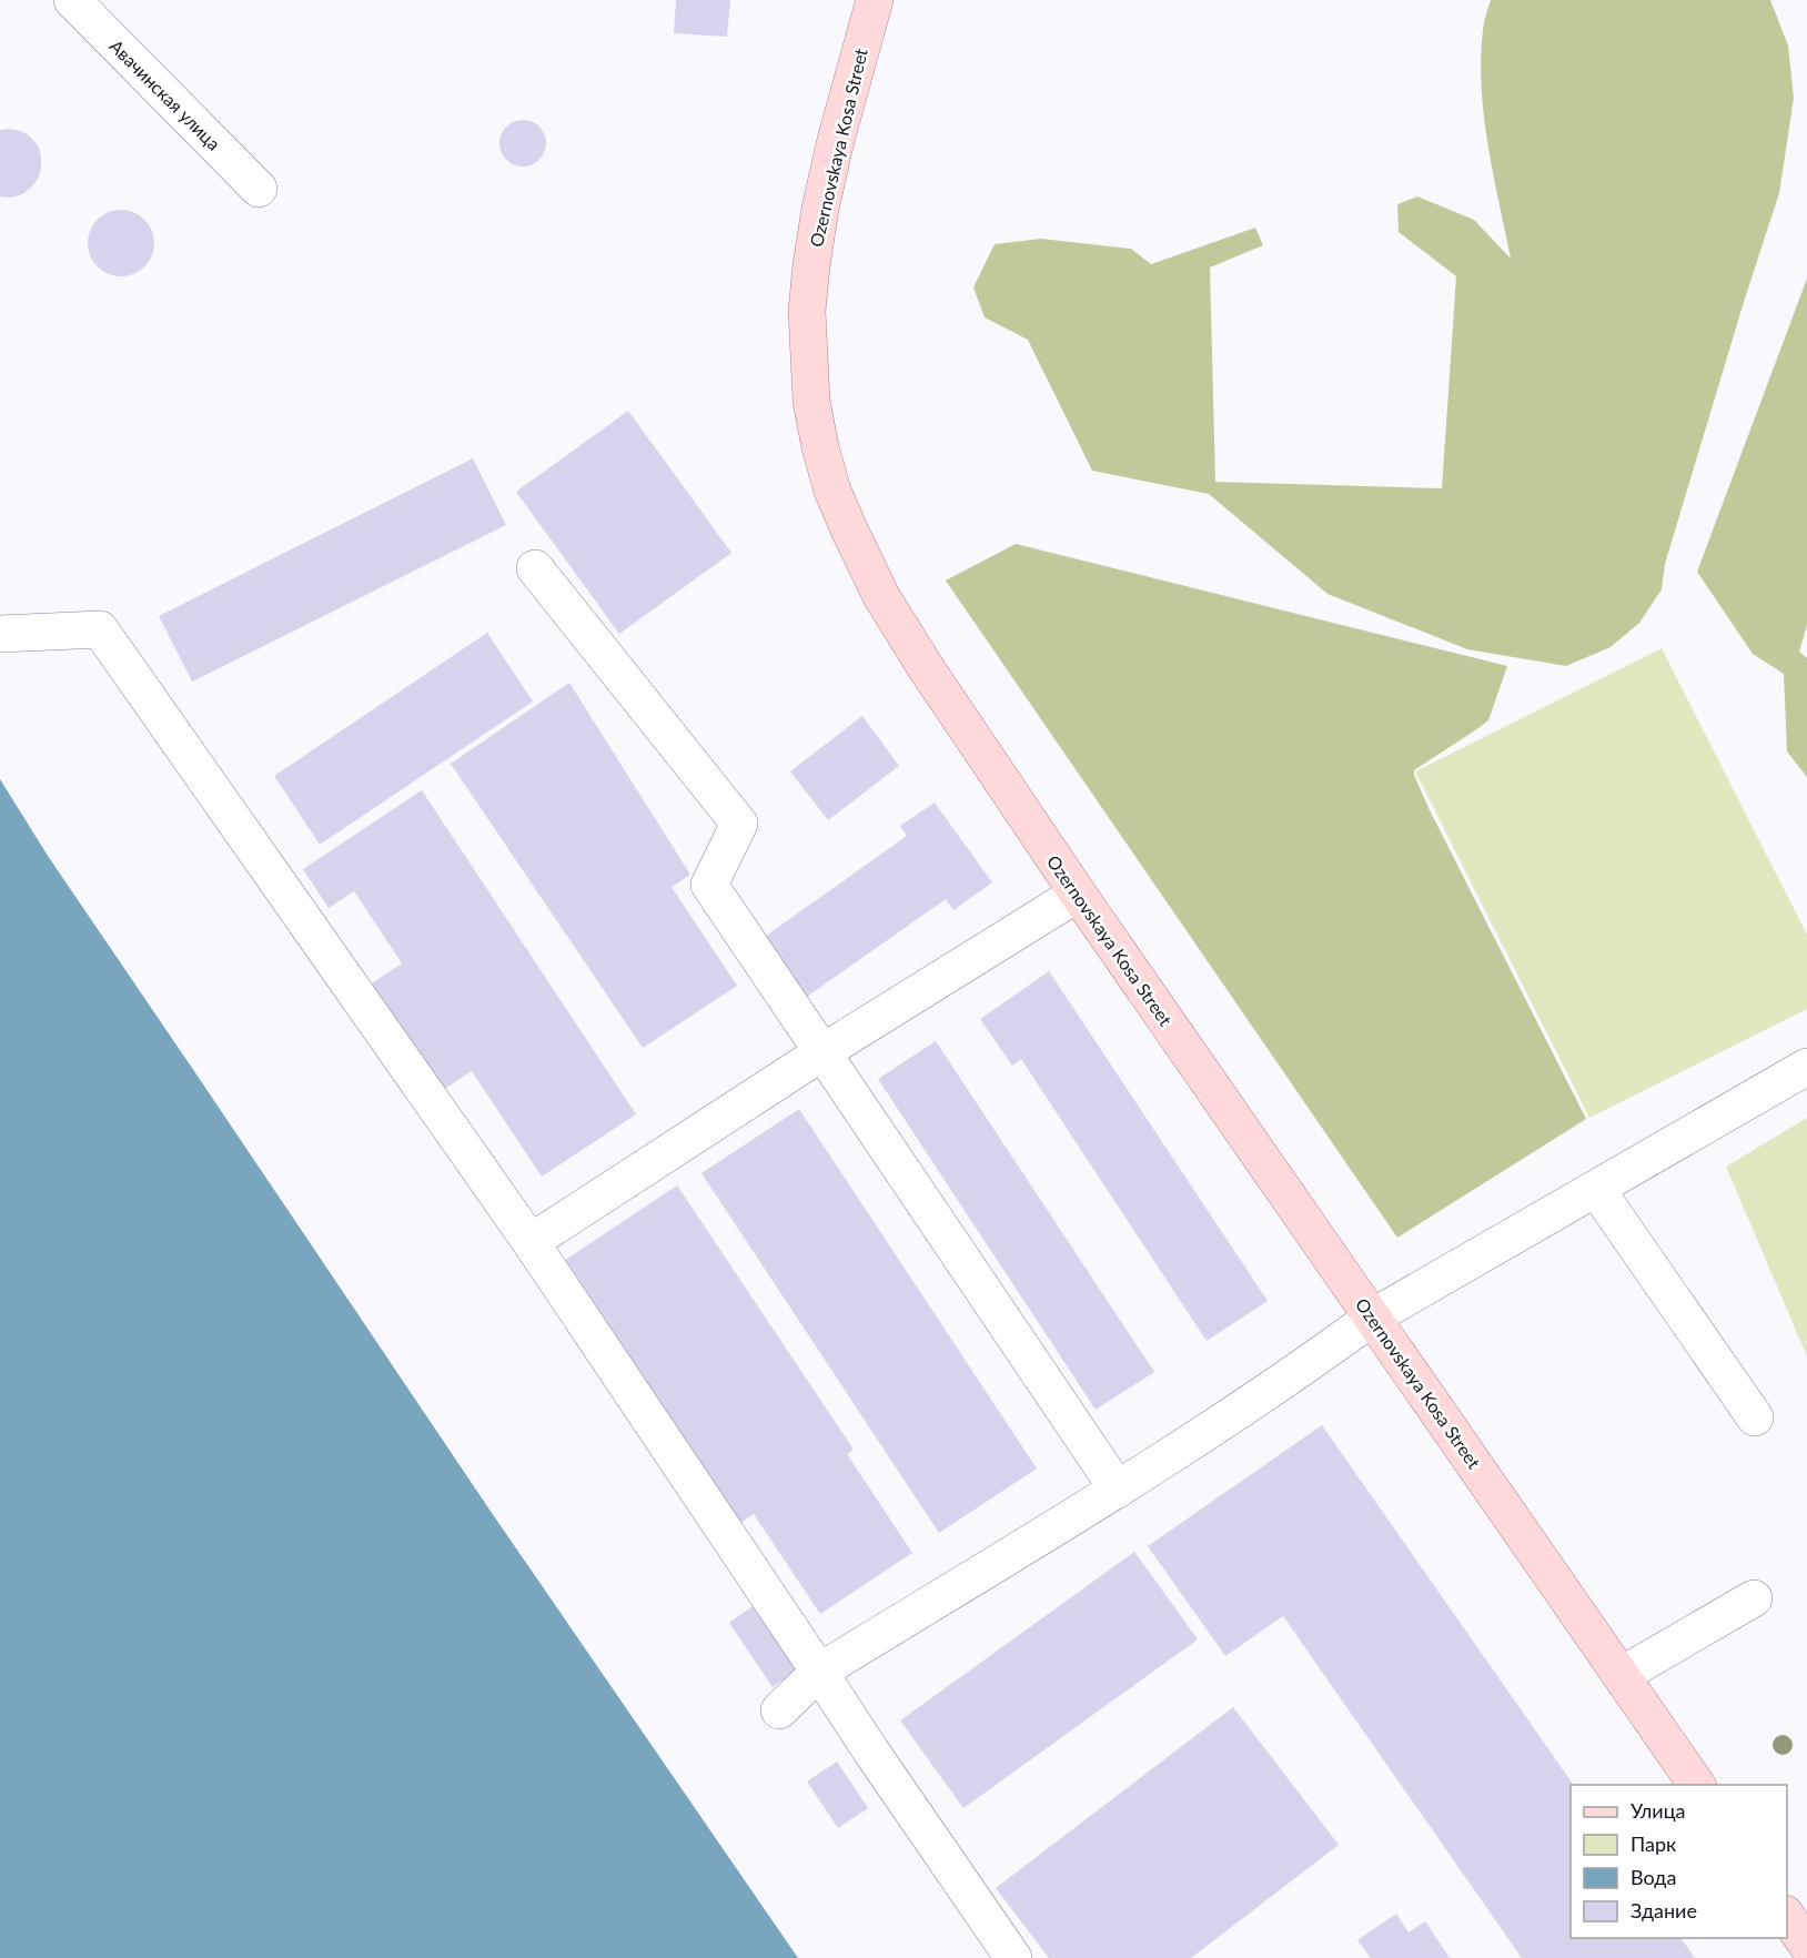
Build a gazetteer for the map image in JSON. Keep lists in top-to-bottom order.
{
  "streets": {
    "main road": ["Ozernovskaya Kosa Street"],
    "street": ["Авачинская улица"]
  },
  "legend": [
    "Улица",
    "Парк",
    "Вода",
    "Здание"
  ]
}
